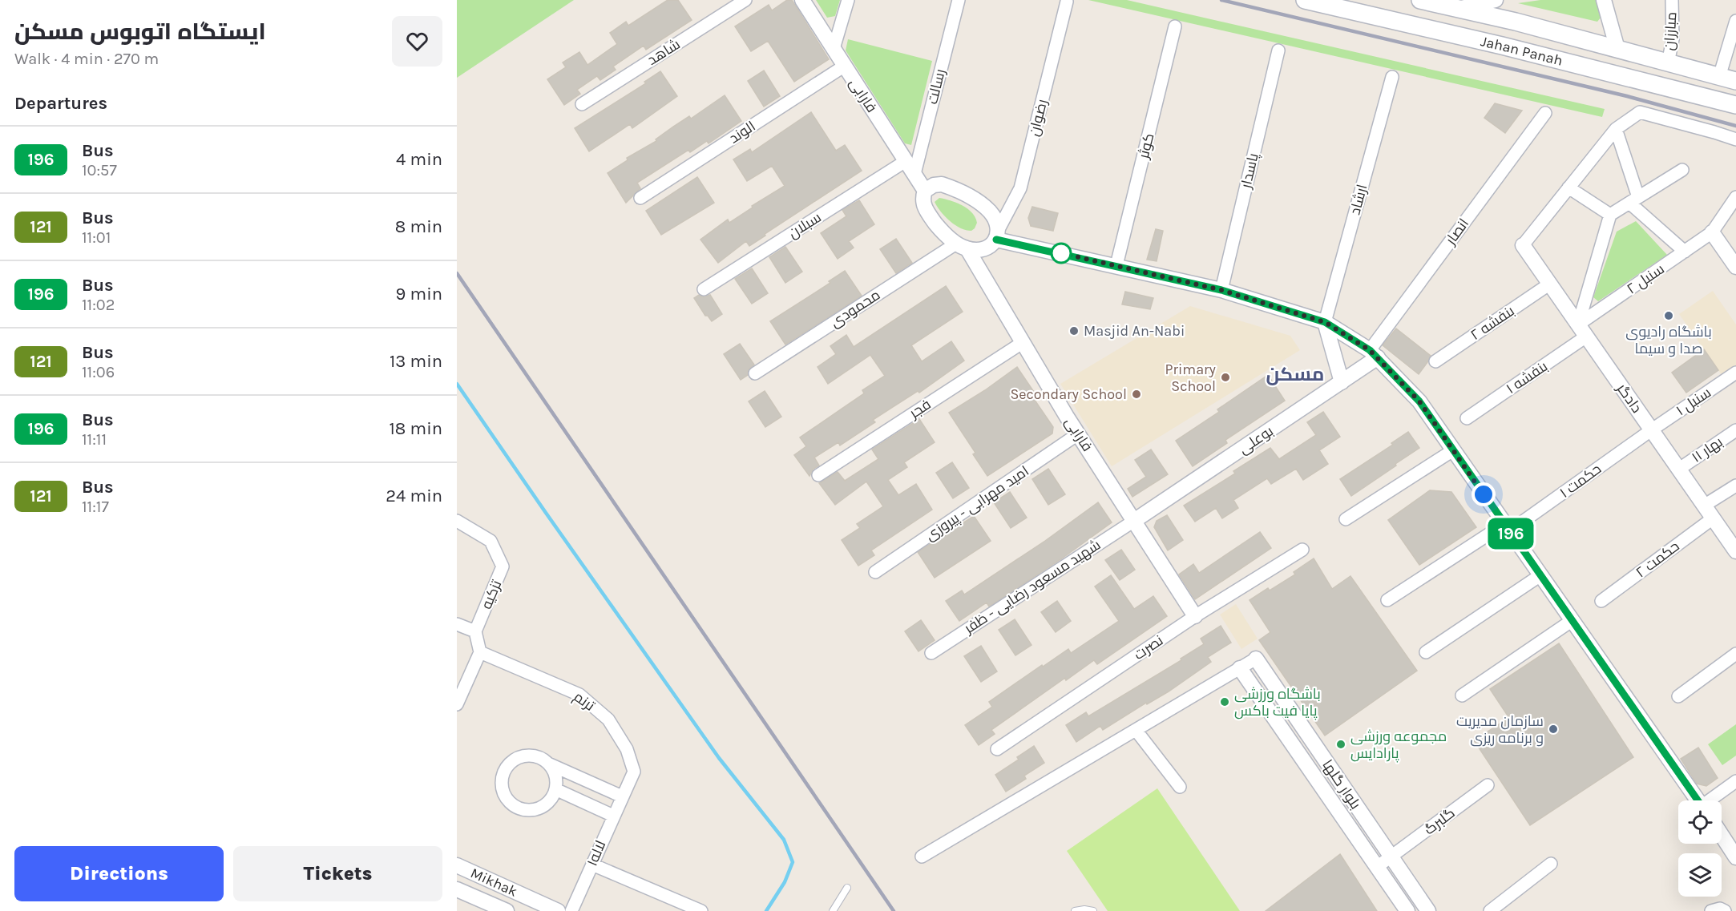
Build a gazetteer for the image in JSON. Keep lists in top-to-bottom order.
{
  "streets": {
    "main road": ["Jahan Panah"],
    "street": [
      "مبارزان",
      "شاهد",
      "رسالت",
      "فارابی",
      "رضوان",
      "الوند",
      "کوثر",
      "پاسدار",
      "ارشاد",
      "سبلان",
      "انصار",
      "سنبل ۲",
      "محمودی",
      "بنفشه ۲",
      "بنفشه ۱",
      "دادگر",
      "سنبل ۱",
      "فجر",
      "بوعلی",
      "بهار ۱۱",
      "حکمت ۱",
      "امید مهرابی - پیروزی",
      "حکمت ۲",
      "شهید مسعود رضایی - ظفر",
      "تزکیه",
      "نصرت",
      "ترنم",
      "بلوار گلها",
      "گلبرگ",
      "لاله۱",
      "Mikhak"
    ]
  },
  "crossings": [
    ["مبارزان", "Jahan Panah"],
    ["رسالت", "فارابی"],
    ["فارابی", "الوند"],
    ["فارابی", "سبلان"],
    ["فارابی", "محمودی"],
    ["فارابی", "فجر"],
    ["فارابی", "بوعلی"],
    ["فارابی", "امید مهرابی - پیروزی"],
    ["فارابی", "شهید مسعود رضایی - ظفر"],
    ["فارابی", "نصرت"],
    ["انصار", "بوعلی"],
    ["سنبل ۲", "بنفشه ۱"],
    ["سنبل ۲", "دادگر"],
    ["بنفشه ۲", "دادگر"],
    ["بنفشه ۱", "دادگر"],
    ["دادگر", "سنبل ۱"],
    ["دادگر", "بهار ۱۱"],
    ["دادگر", "حکمت ۱"],
    ["دادگر", "حکمت ۲"],
    ["سنبل ۱", "حکمت ۱"],
    ["بوعلی", "شهید مسعود رضایی - ظفر"],
    ["ترنم", "لاله۱"],
    ["بلوار گلها", "گلبرگ"]
  ],
  "districts": ["مسکن"],
  "places": [
    "باشگاه رادیوی صدا و سیما",
    "Masjid An-Nabi",
    "Primary School",
    "Secondary School",
    "باشگاه ورزشی پایا فیت باکس",
    "سازمان مدیریت و برنامه ریزی",
    "مجموعه ورزشی پارادایس"
  ],
  "lines": ["bus line 196"],
  "page": {
    "heading": [
      ["ایستگاه اتوبوس مسکن", "Walk · 4 min · 270 m"],
      "Departures"
    ],
    "on_map": "196",
    "list": [
      {
        "mark": "196",
        "name": "Bus",
        "note": "10:57",
        "value": "4 min"
      },
      {
        "mark": "121",
        "name": "Bus",
        "note": "11:01",
        "value": "8 min"
      },
      {
        "mark": "196",
        "name": "Bus",
        "note": "11:02",
        "value": "9 min"
      },
      {
        "mark": "121",
        "name": "Bus",
        "note": "11:06",
        "value": "13 min"
      },
      {
        "mark": "196",
        "name": "Bus",
        "note": "11:11",
        "value": "18 min"
      },
      {
        "mark": "121",
        "name": "Bus",
        "note": "11:17",
        "value": "24 min"
      }
    ],
    "buttons": ["Directions", "Tickets"]
  }
}
